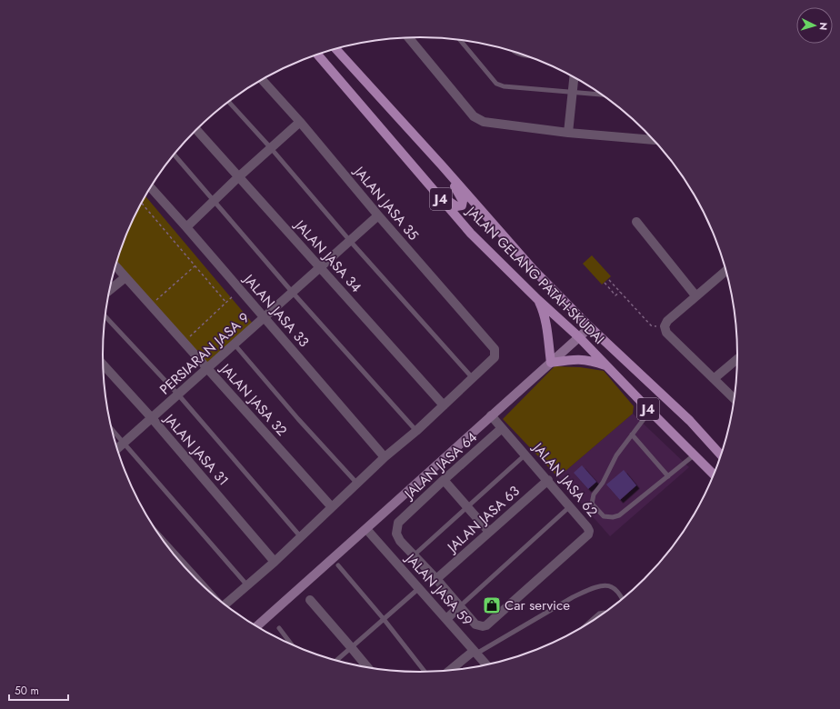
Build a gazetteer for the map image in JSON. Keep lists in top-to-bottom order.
{
  "streets": {
    "main road": ["J4", "JALAN GELANG PATAH-SKUDAI"],
    "street": [
      "JALAN JASA 35",
      "JALAN JASA 34",
      "JALAN JASA 33",
      "PERSIARAN JASA 9",
      "JALAN JASA 32",
      "JALAN JASA 31",
      "JALAN JASA 64",
      "JALAN JASA 62",
      "JALAN JASA 63",
      "JALAN JASA 59"
    ]
  },
  "crossings": [
    ["JALAN JASA 35", "PERSIARAN JASA 9"],
    ["JALAN JASA 34", "PERSIARAN JASA 9"],
    ["JALAN JASA 33", "PERSIARAN JASA 9"],
    ["PERSIARAN JASA 9", "JALAN JASA 32"],
    ["PERSIARAN JASA 9", "JALAN JASA 31"],
    ["JALAN JASA 64", "JALAN JASA 62"],
    ["JALAN JASA 62", "JALAN JASA 63"]
  ],
  "places": {
    "shop": ["Car service"]
  },
  "scale_bar": "50 m",
  "north": "right"
}
